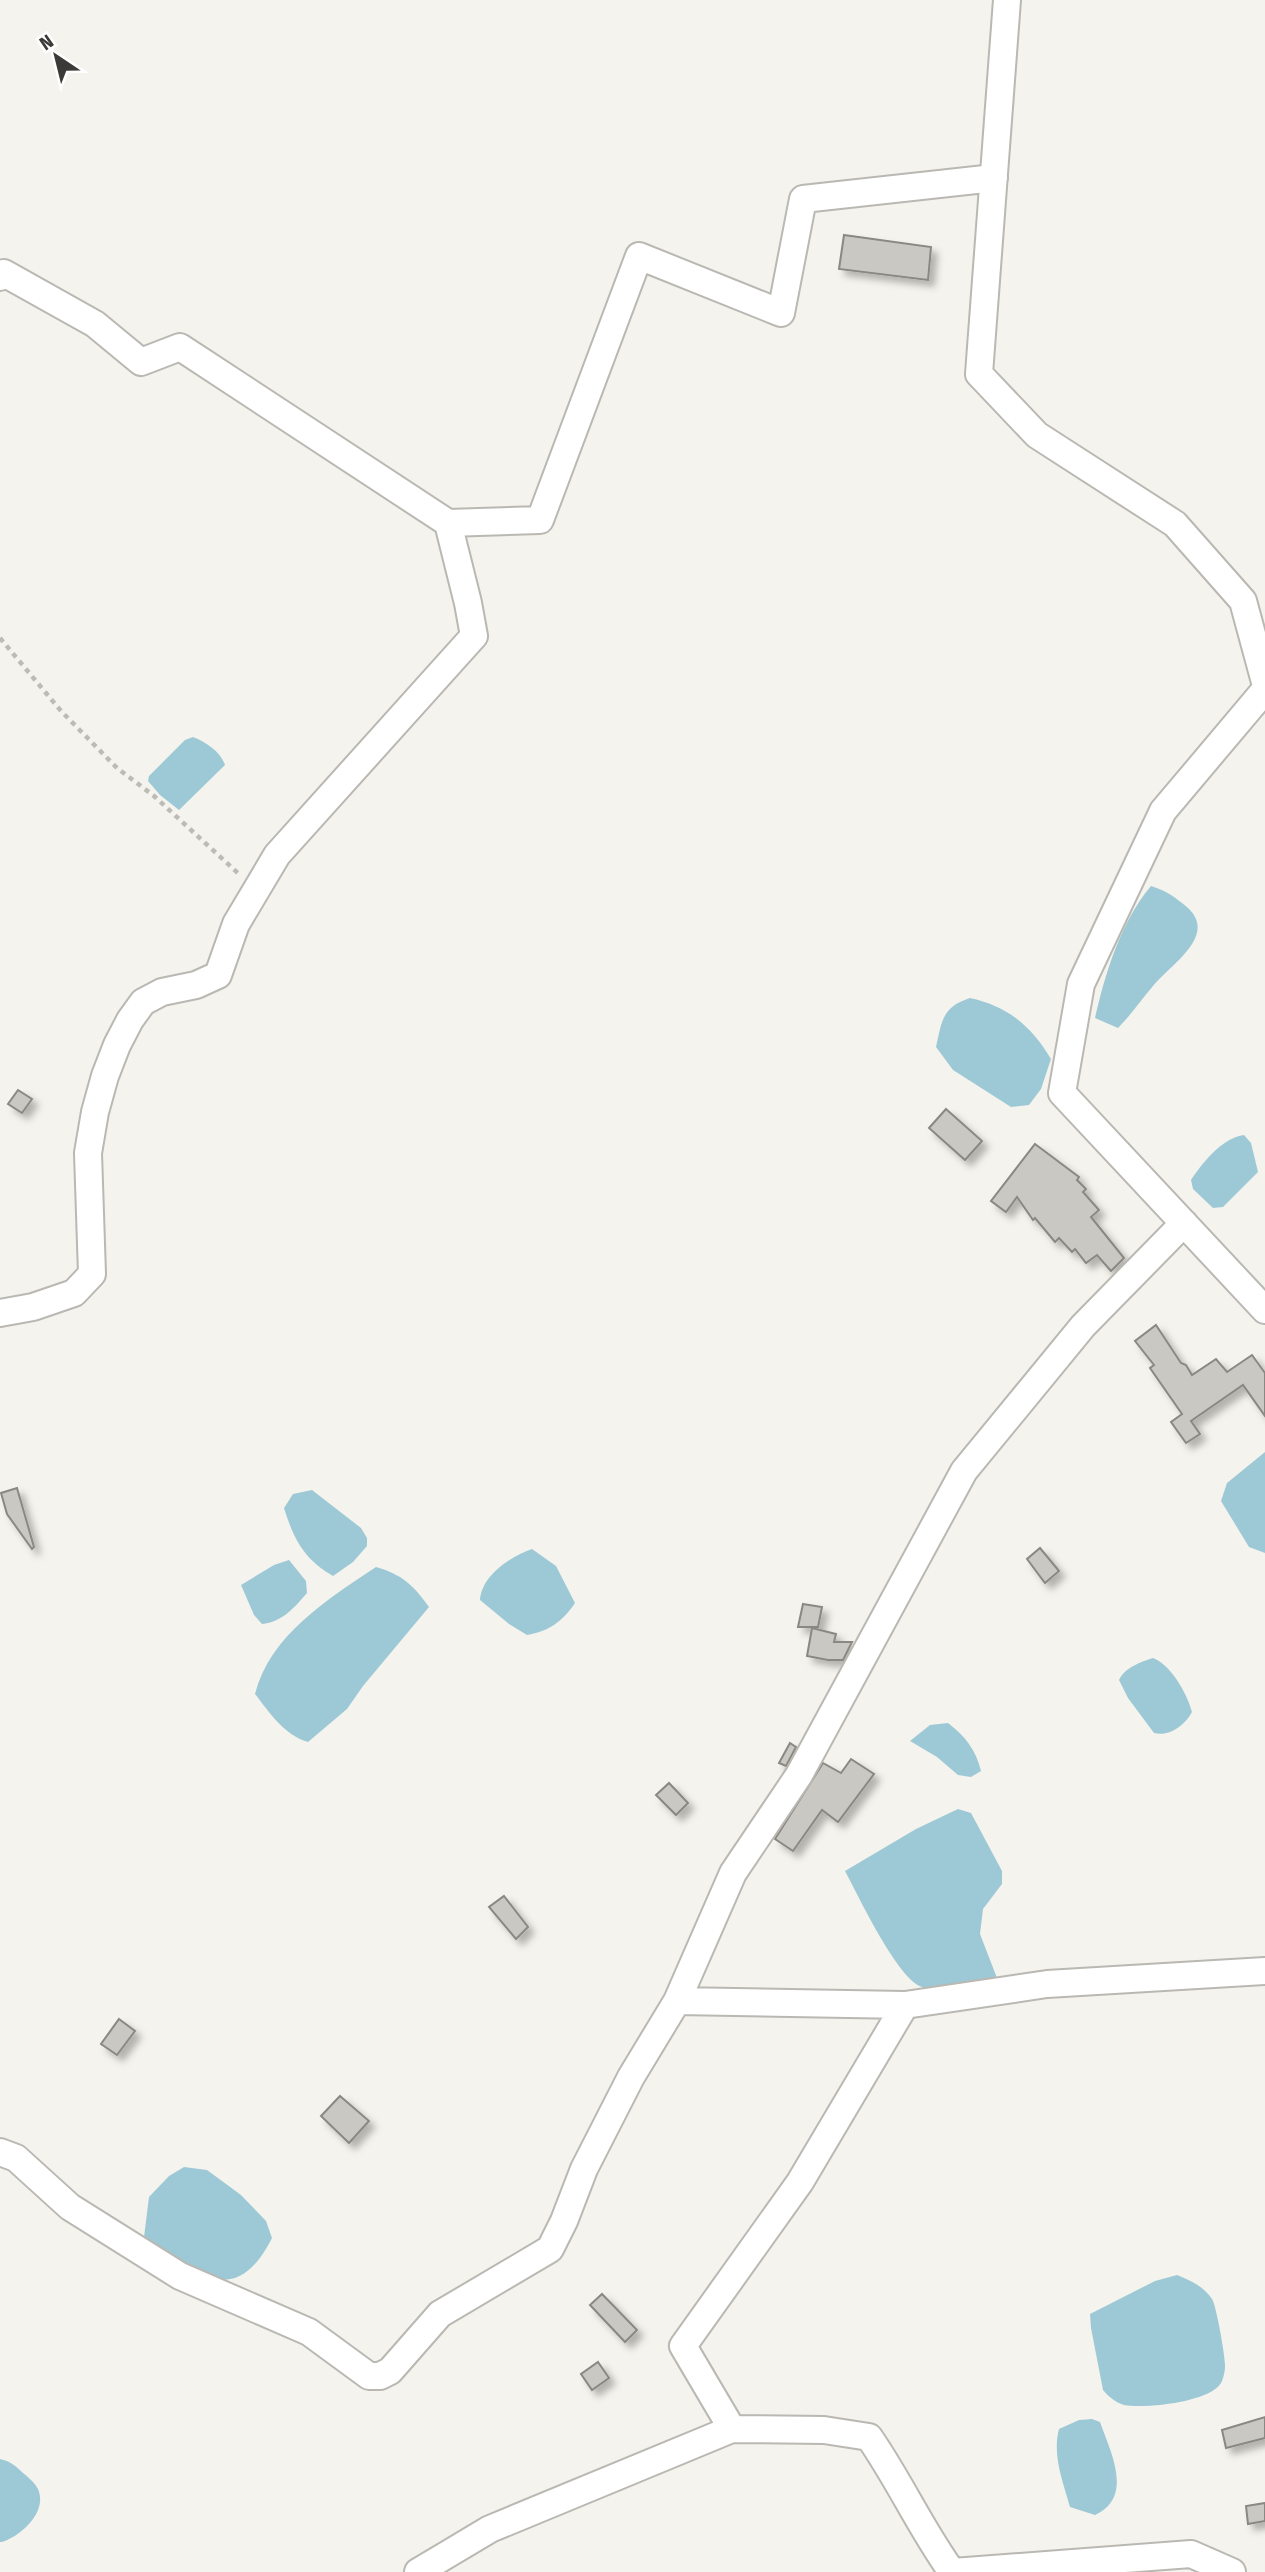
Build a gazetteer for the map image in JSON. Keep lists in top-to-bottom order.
{
  "north": "top left"
}
